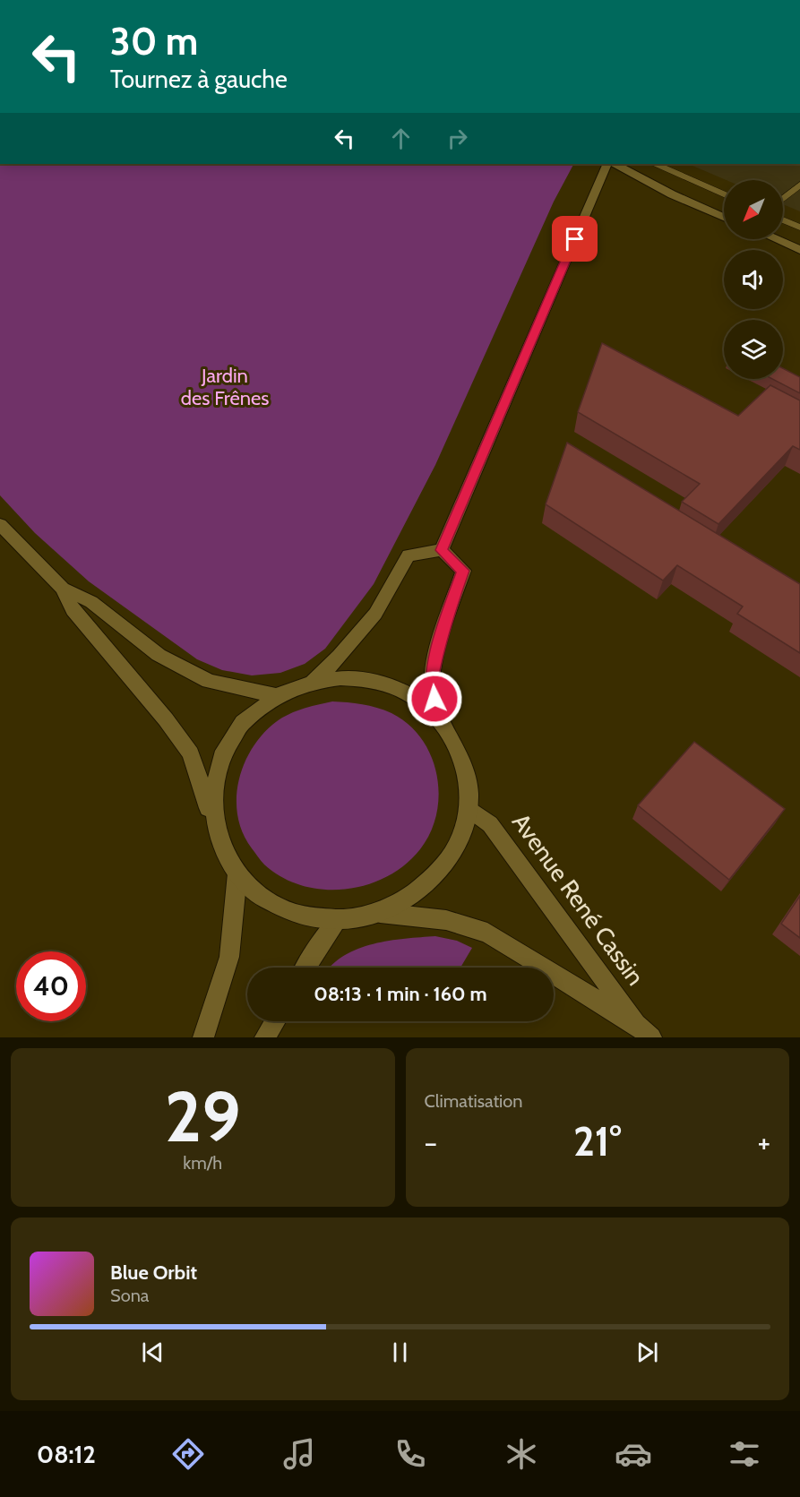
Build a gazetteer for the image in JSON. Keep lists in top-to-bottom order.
{
  "streets": {
    "street": ["Avenue René Cassin"]
  },
  "parks": ["Jardin des Frênes"],
  "north": "bottom left",
  "page": {
    "turn": ["30 m", "Tournez à gauche"],
    "limit": "40",
    "trip": "08:13 · 1 min · 160 m",
    "tile": [
      ["29", "km/h"],
      "Climatisation"
    ],
    "heat": ["−", "21°", "+"],
    "song": ["Blue Orbit", "Sona"],
    "tabs": "08:12"
  }
}
